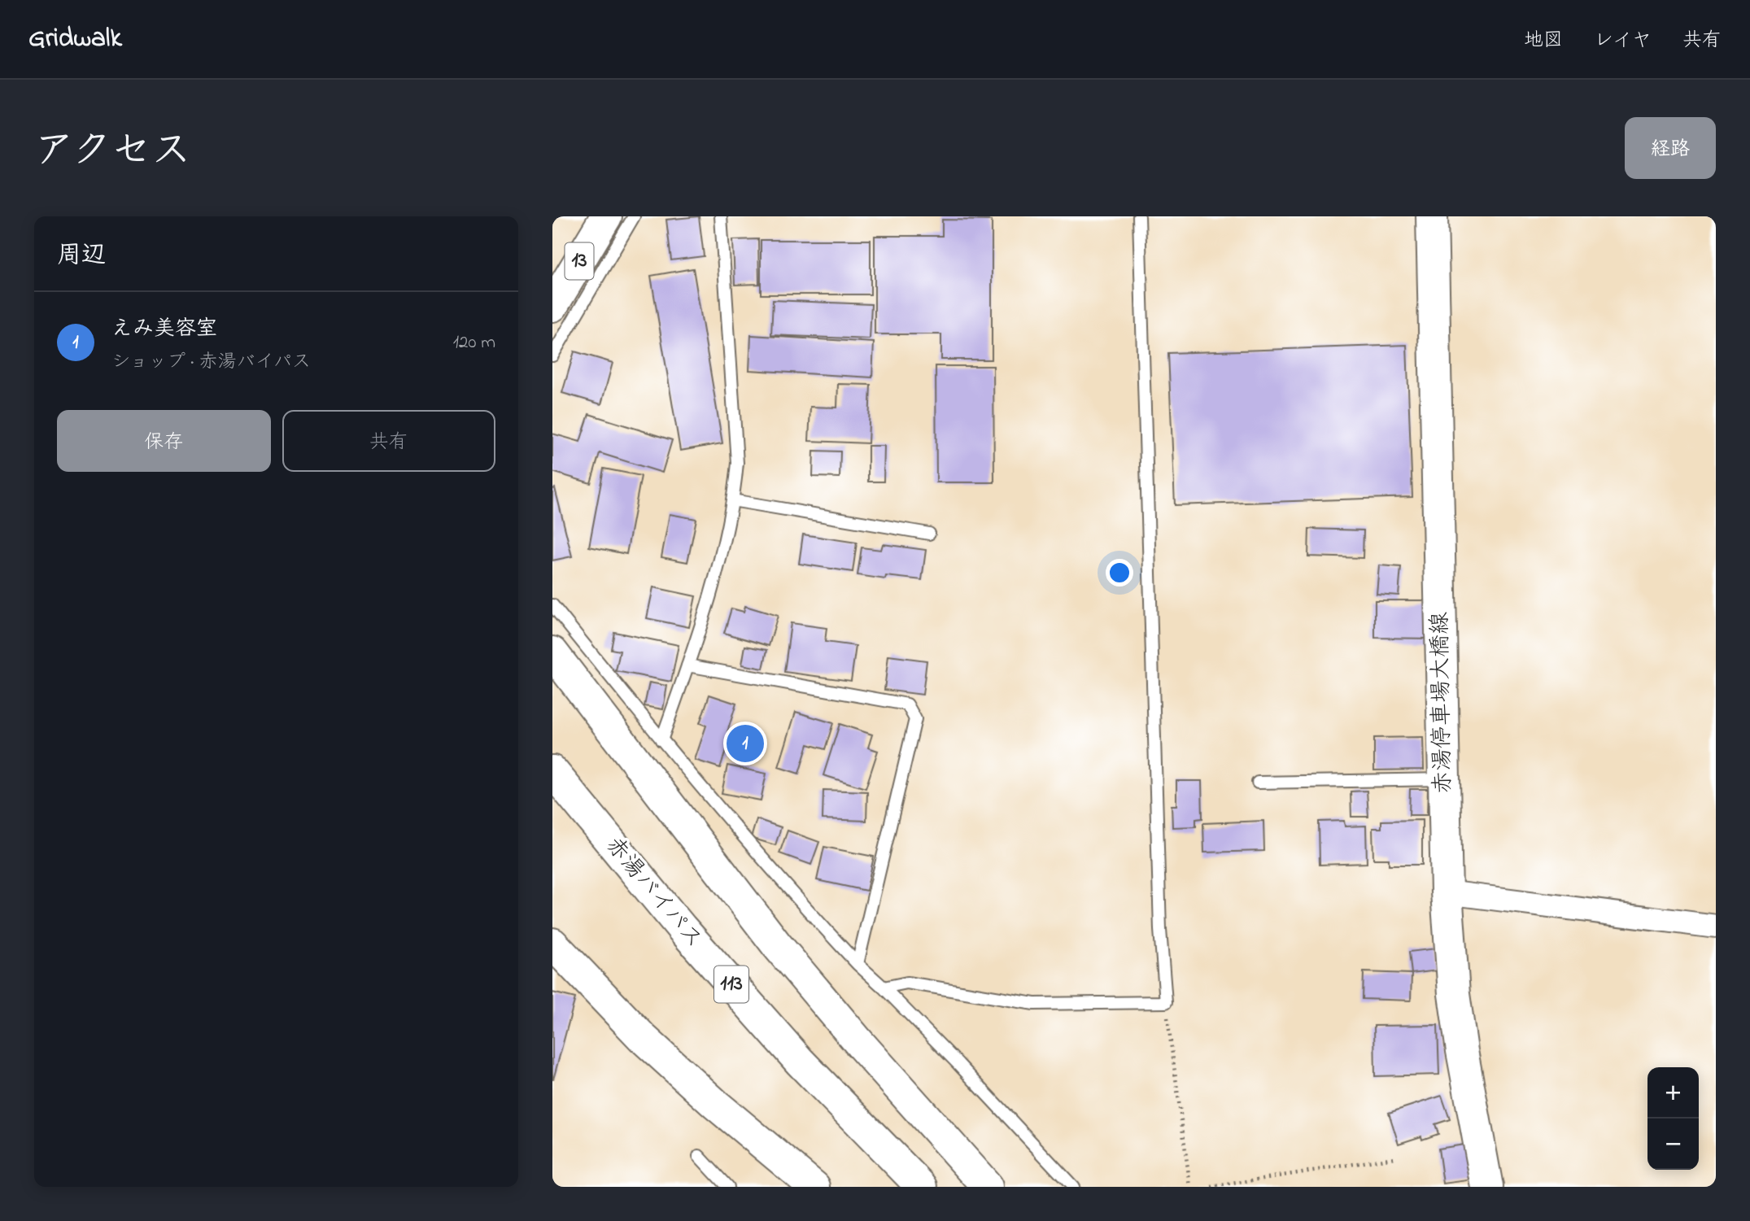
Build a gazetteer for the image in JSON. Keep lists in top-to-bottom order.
{
  "streets": {
    "main road": [
      "13",
      "赤湯停車場大橋線",
      "赤湯バイパス",
      "113"
    ]
  },
  "page": {
    "header": "Gridwalk",
    "nav": ["地図", "レイヤ", "共有"],
    "title": "アクセス",
    "buttons": [
      "経路",
      ["保存", "共有"]
    ],
    "heading": "周辺",
    "list": [
      {
        "mark": "1",
        "name": "えみ美容室",
        "note": "ショップ · 赤湯バイパス",
        "value": "120 m"
      }
    ],
    "pins": "1",
    "map_buttons": ["+", "−"]
  }
}
